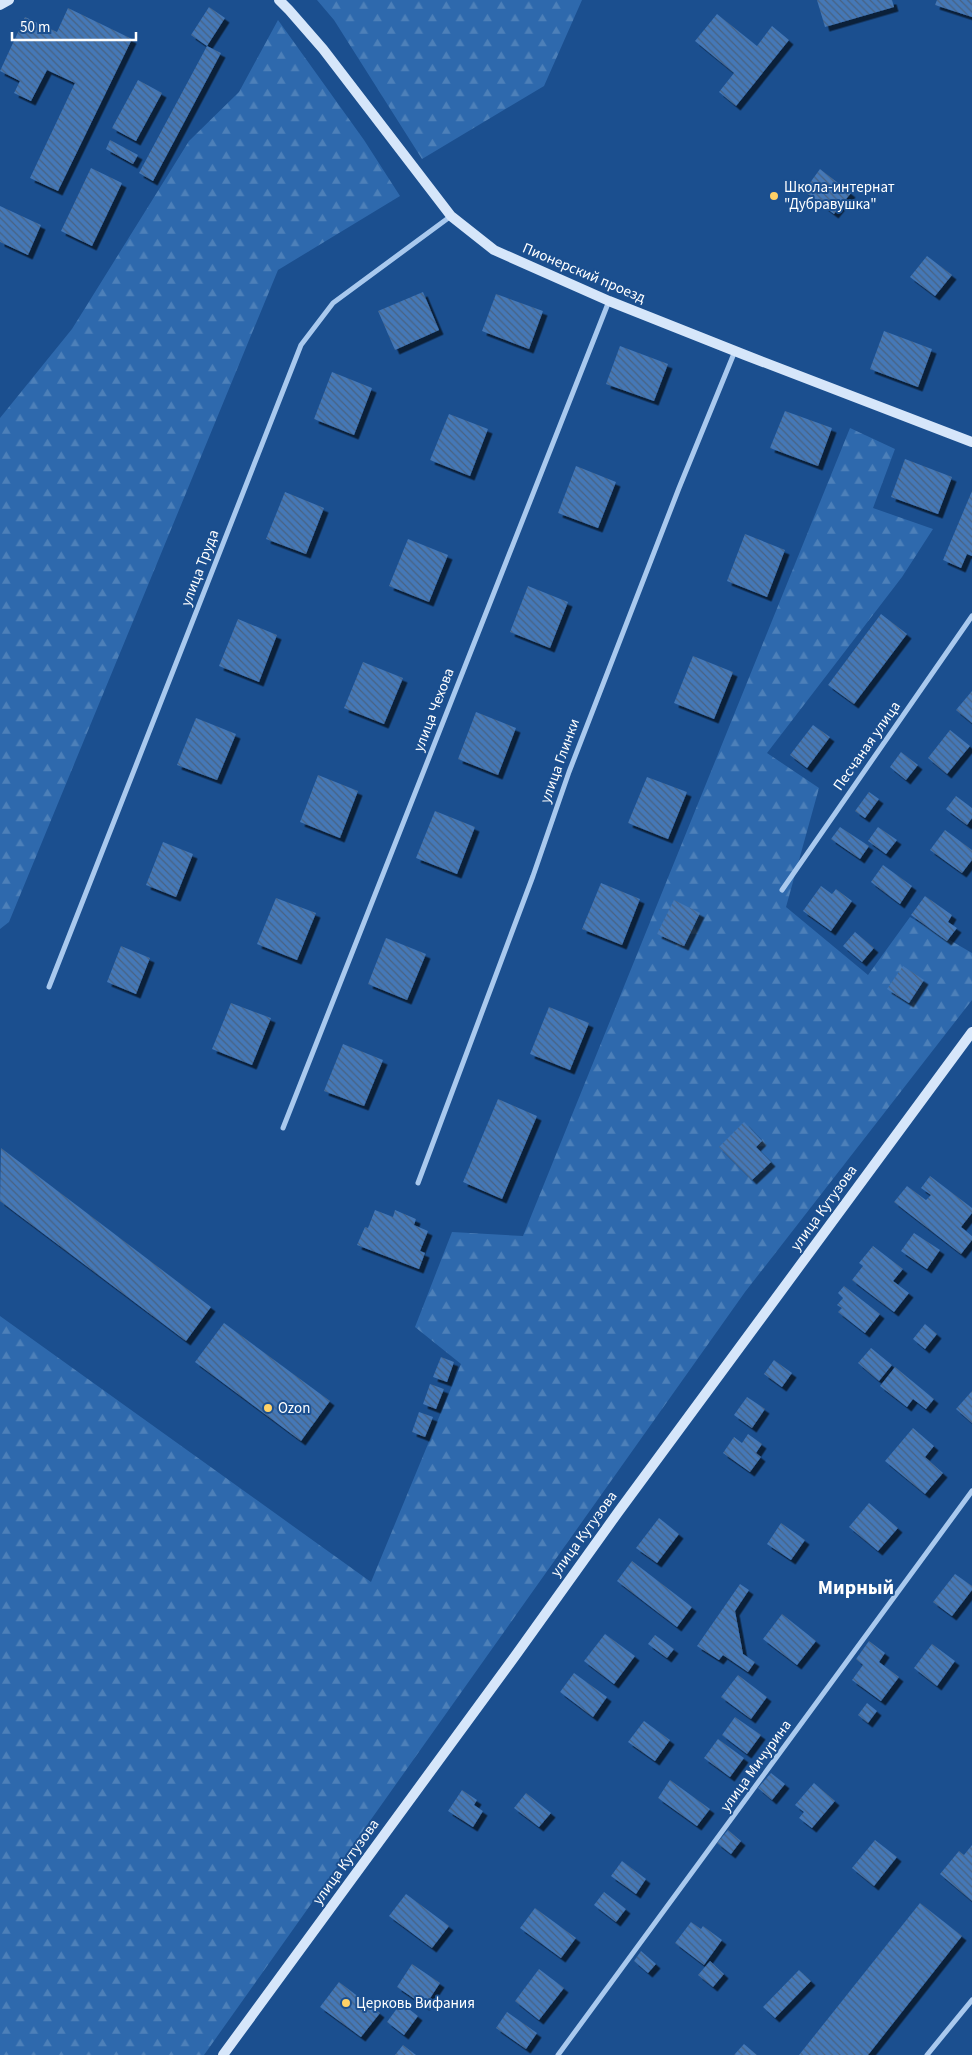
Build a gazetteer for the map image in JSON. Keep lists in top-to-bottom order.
{
  "streets": {
    "main road": ["Пионерский проезд", "улица Кутузова"],
    "street": [
      "улица Труда",
      "улица Чехова",
      "Песчаная улица",
      "улица Глинки",
      "улица Мичурина"
    ]
  },
  "crossings": [
    ["Пионерский проезд", "улица Труда"],
    ["Пионерский проезд", "улица Чехова"],
    ["Пионерский проезд", "улица Глинки"]
  ],
  "districts": ["Мирный"],
  "places": ["Школа-интернат \"Дубравушка\"", "Ozon", "Церковь Вифания"],
  "scale_bar": "50 m"
}
